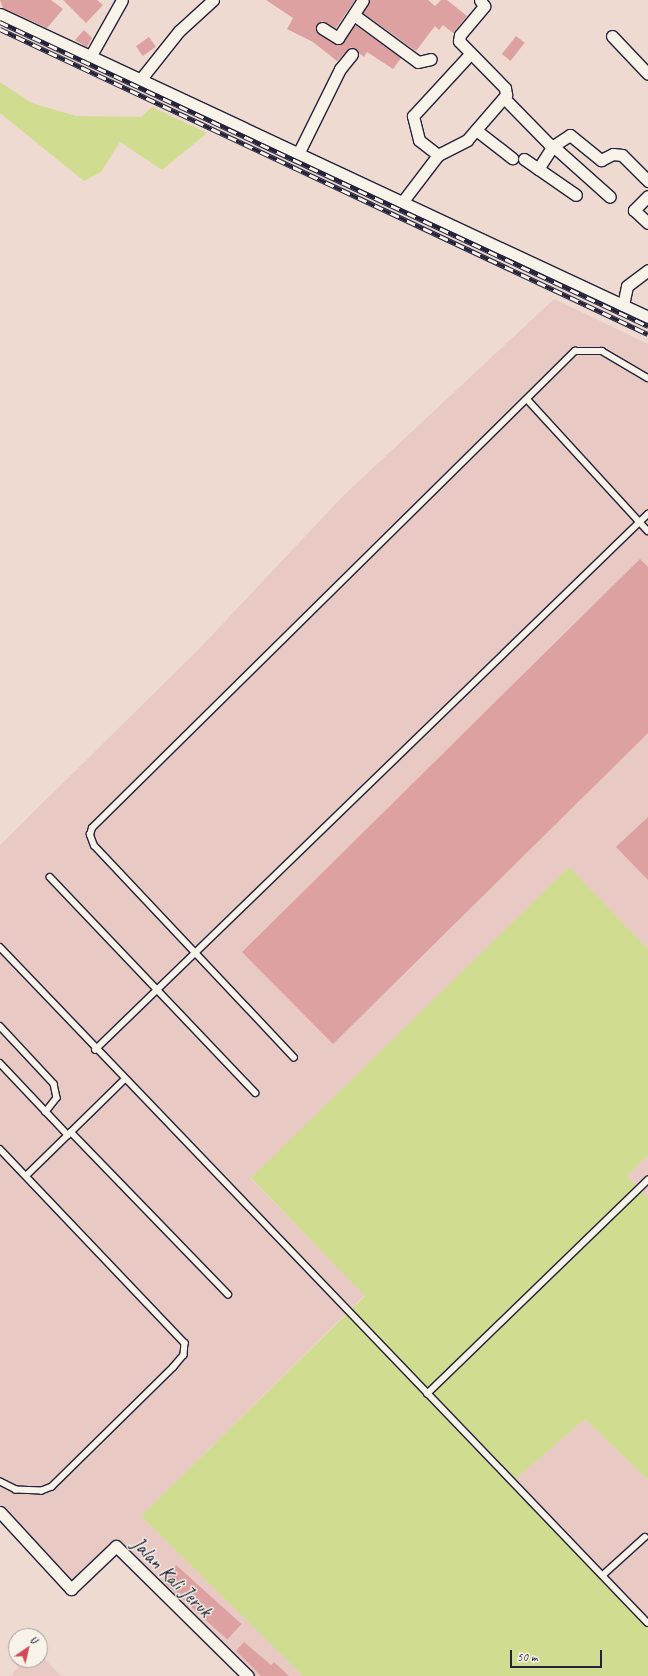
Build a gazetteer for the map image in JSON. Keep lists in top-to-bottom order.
{
  "streets": {
    "street": ["Jalan Kali Jeruk"]
  },
  "scale_bar": "50 m",
  "north": "top right"
}
